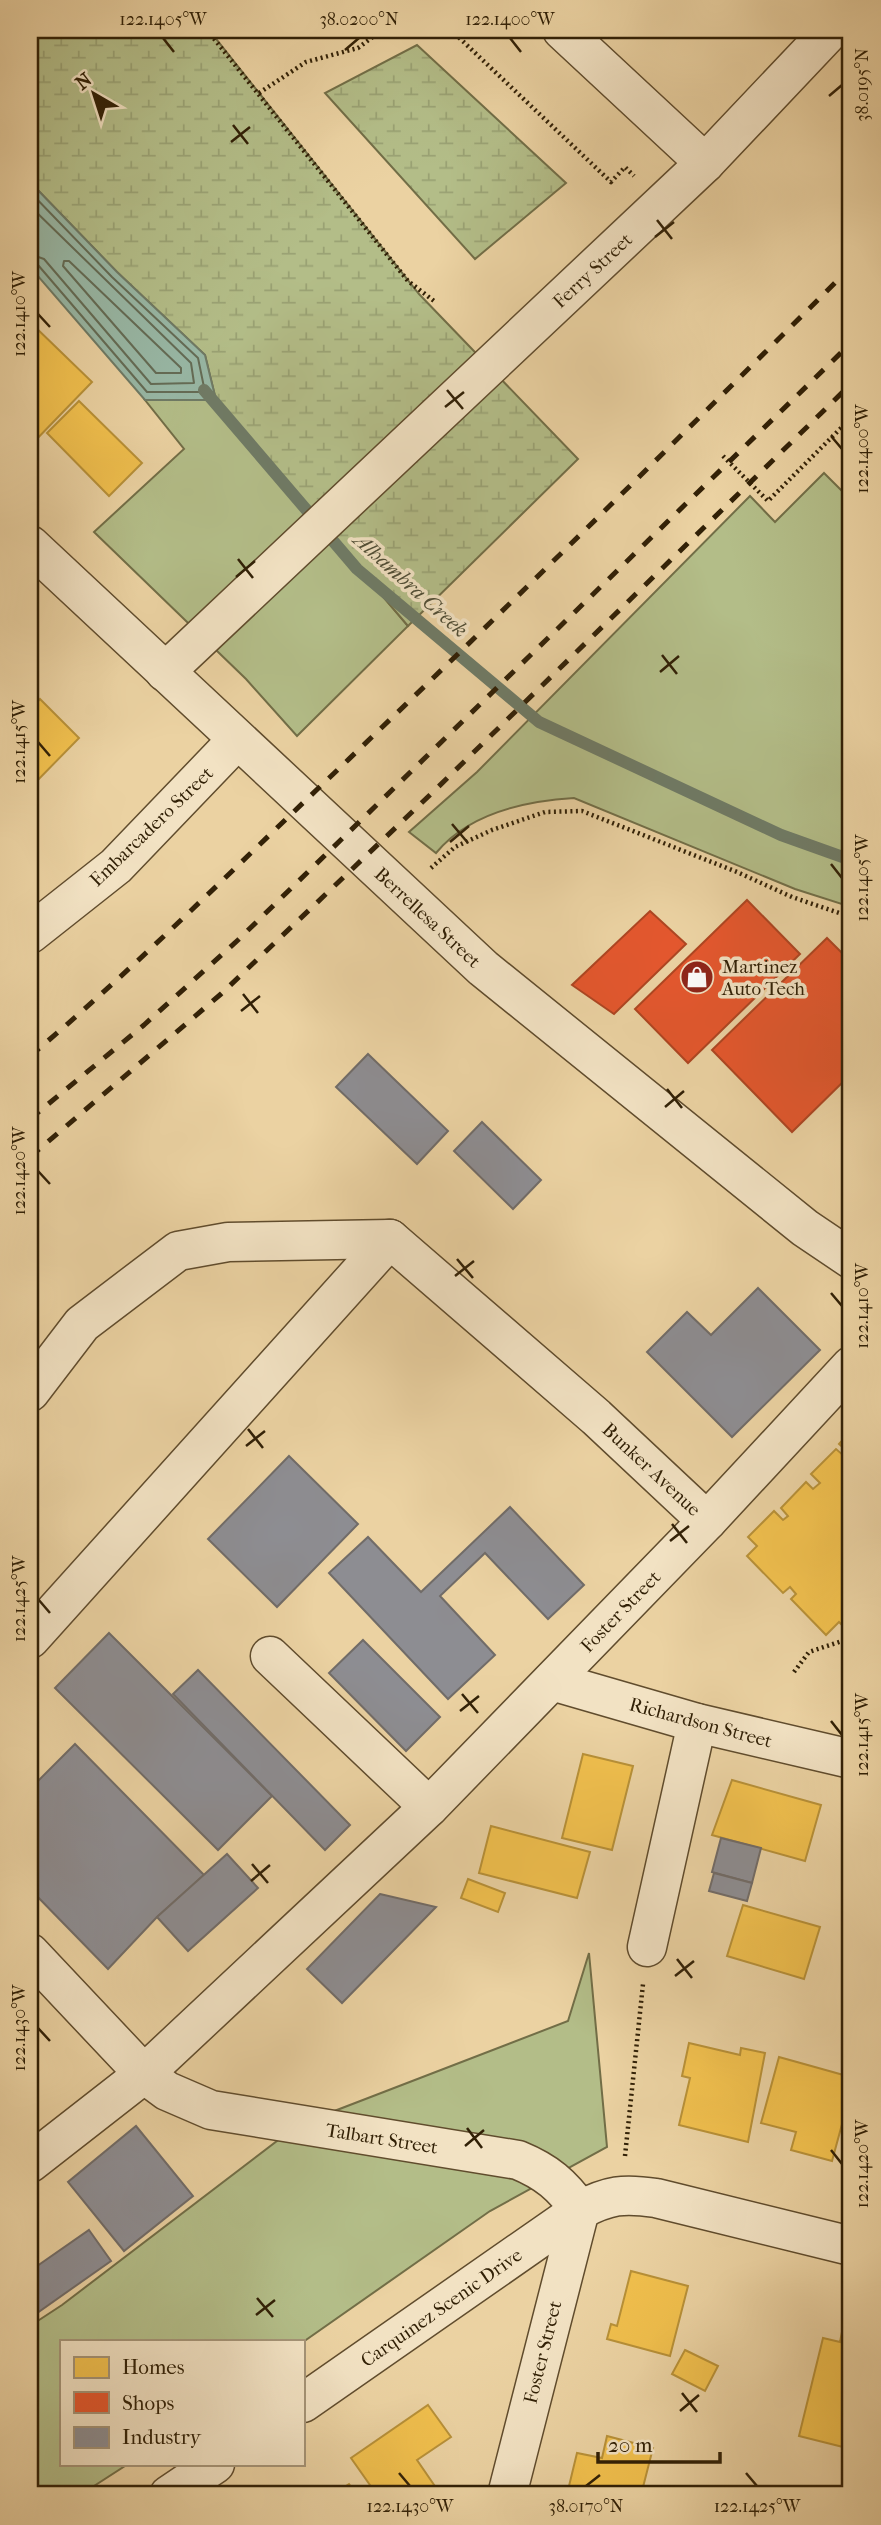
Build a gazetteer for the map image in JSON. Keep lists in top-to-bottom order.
{
  "streets": {
    "street": [
      "Ferry Street",
      "Embarcadero Street",
      "Berrellesa Street",
      "Bunker Avenue",
      "Foster Street",
      "Richardson Street",
      "Talbart Street",
      "Carquinez Scenic Drive"
    ]
  },
  "crossings": [
    ["Ferry Street", "Berrellesa Street"],
    ["Embarcadero Street", "Berrellesa Street"],
    ["Bunker Avenue", "Foster Street"],
    ["Foster Street", "Richardson Street"],
    ["Foster Street", "Talbart Street"],
    ["Foster Street", "Carquinez Scenic Drive"],
    ["Talbart Street", "Carquinez Scenic Drive"]
  ],
  "water": ["Alhambra Creek"],
  "places": {
    "shop": ["Martinez Auto Tech"]
  },
  "legend": ["Homes", "Shops", "Industry"],
  "scale_bar": "20 m",
  "north": "top left",
  "coordinates": [
    "122.1405°W",
    "38.0200°N",
    "122.1400°W",
    "38.0195°N",
    "122.1410°W",
    "122.1415°W",
    "122.1420°W",
    "122.1425°W",
    "122.1430°W",
    "38.0170°N"
  ]
}
